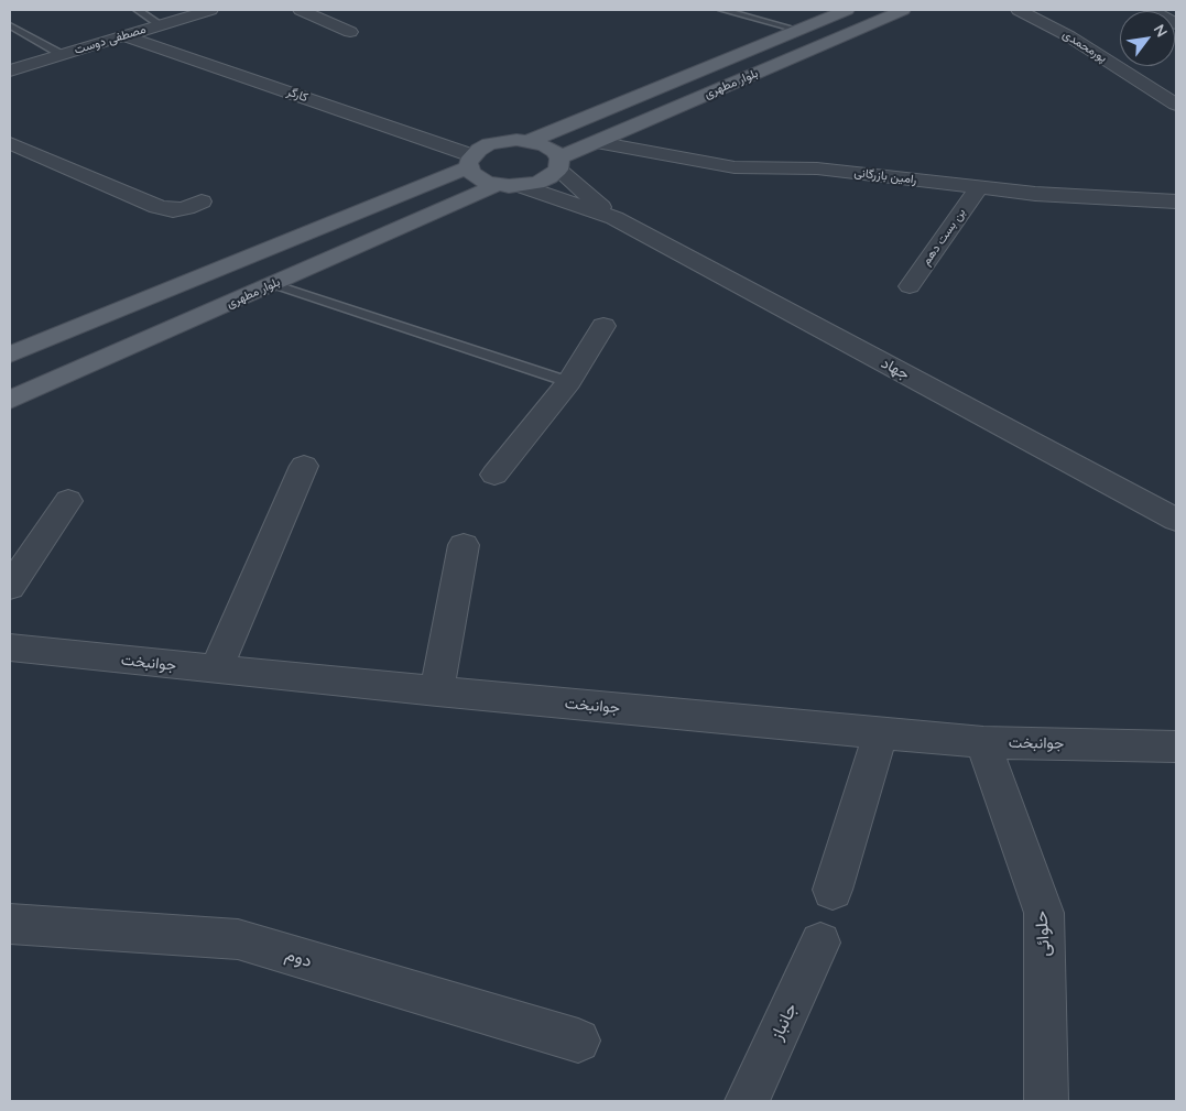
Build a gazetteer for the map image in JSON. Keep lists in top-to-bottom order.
{
  "streets": {
    "main road": ["بلوار مطهری"],
    "street": [
      "مصطفی دوست",
      "پورمحمدی",
      "کارگر",
      "رامین بازرگانی",
      "بن بست دهم",
      "جهاد",
      "جوانبخت",
      "حلوائی",
      "دوم",
      "جانباز"
    ]
  },
  "crossings": [
    ["مصطفی دوست", "کارگر"],
    ["بلوار مطهری", "رامین بازرگانی"],
    ["رامین بازرگانی", "بن بست دهم"],
    ["جوانبخت", "حلوائی"]
  ],
  "north": "top right"
}
